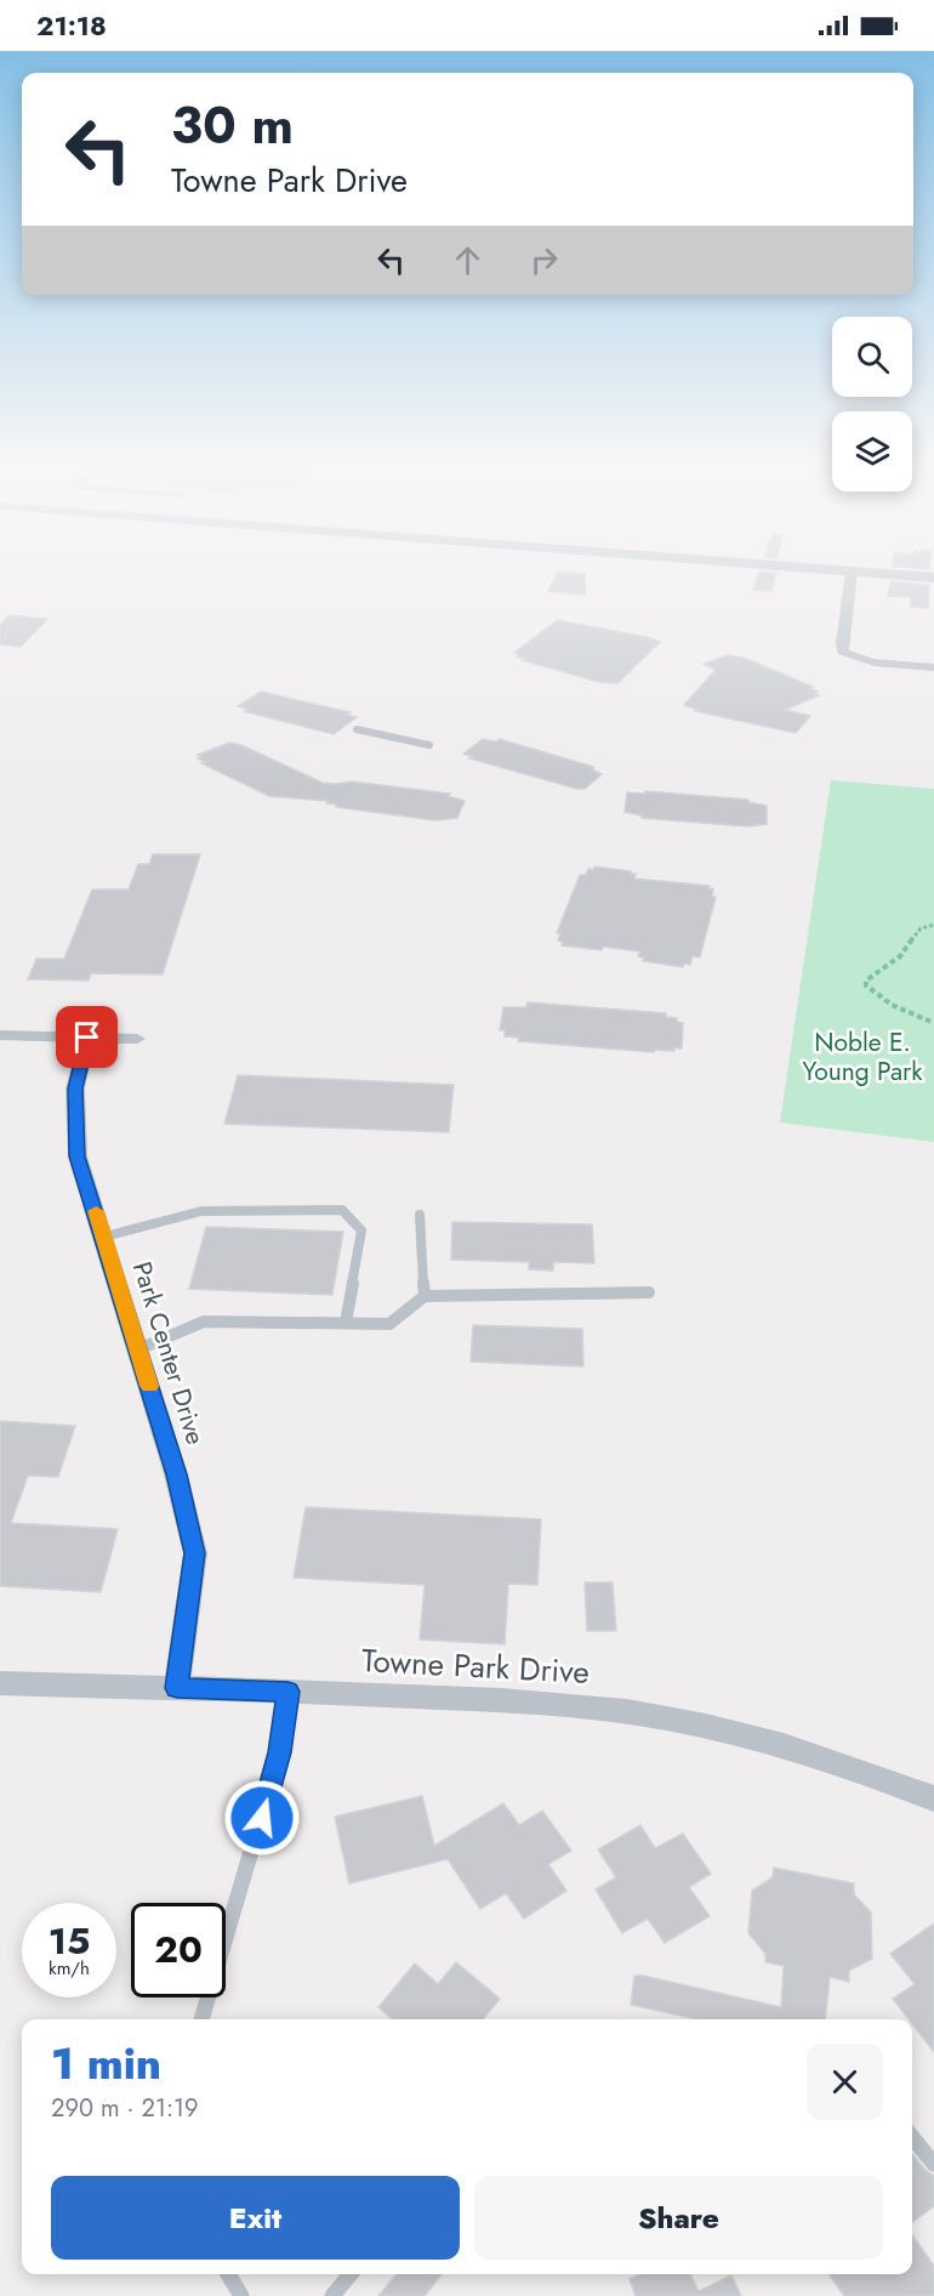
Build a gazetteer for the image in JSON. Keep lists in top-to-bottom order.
{
  "streets": {
    "street": ["Park Center Drive", "Towne Park Drive"]
  },
  "crossings": [
    ["Park Center Drive", "Towne Park Drive"]
  ],
  "parks": ["Noble E. Young Park"],
  "page": {
    "status": "21:18",
    "turn": ["30 m", "Towne Park Drive"],
    "speed": "15 km/h",
    "limit": "20",
    "heading": ["1 min", "290 m · 21:19"],
    "buttons": ["Exit", "Share"]
  }
}
